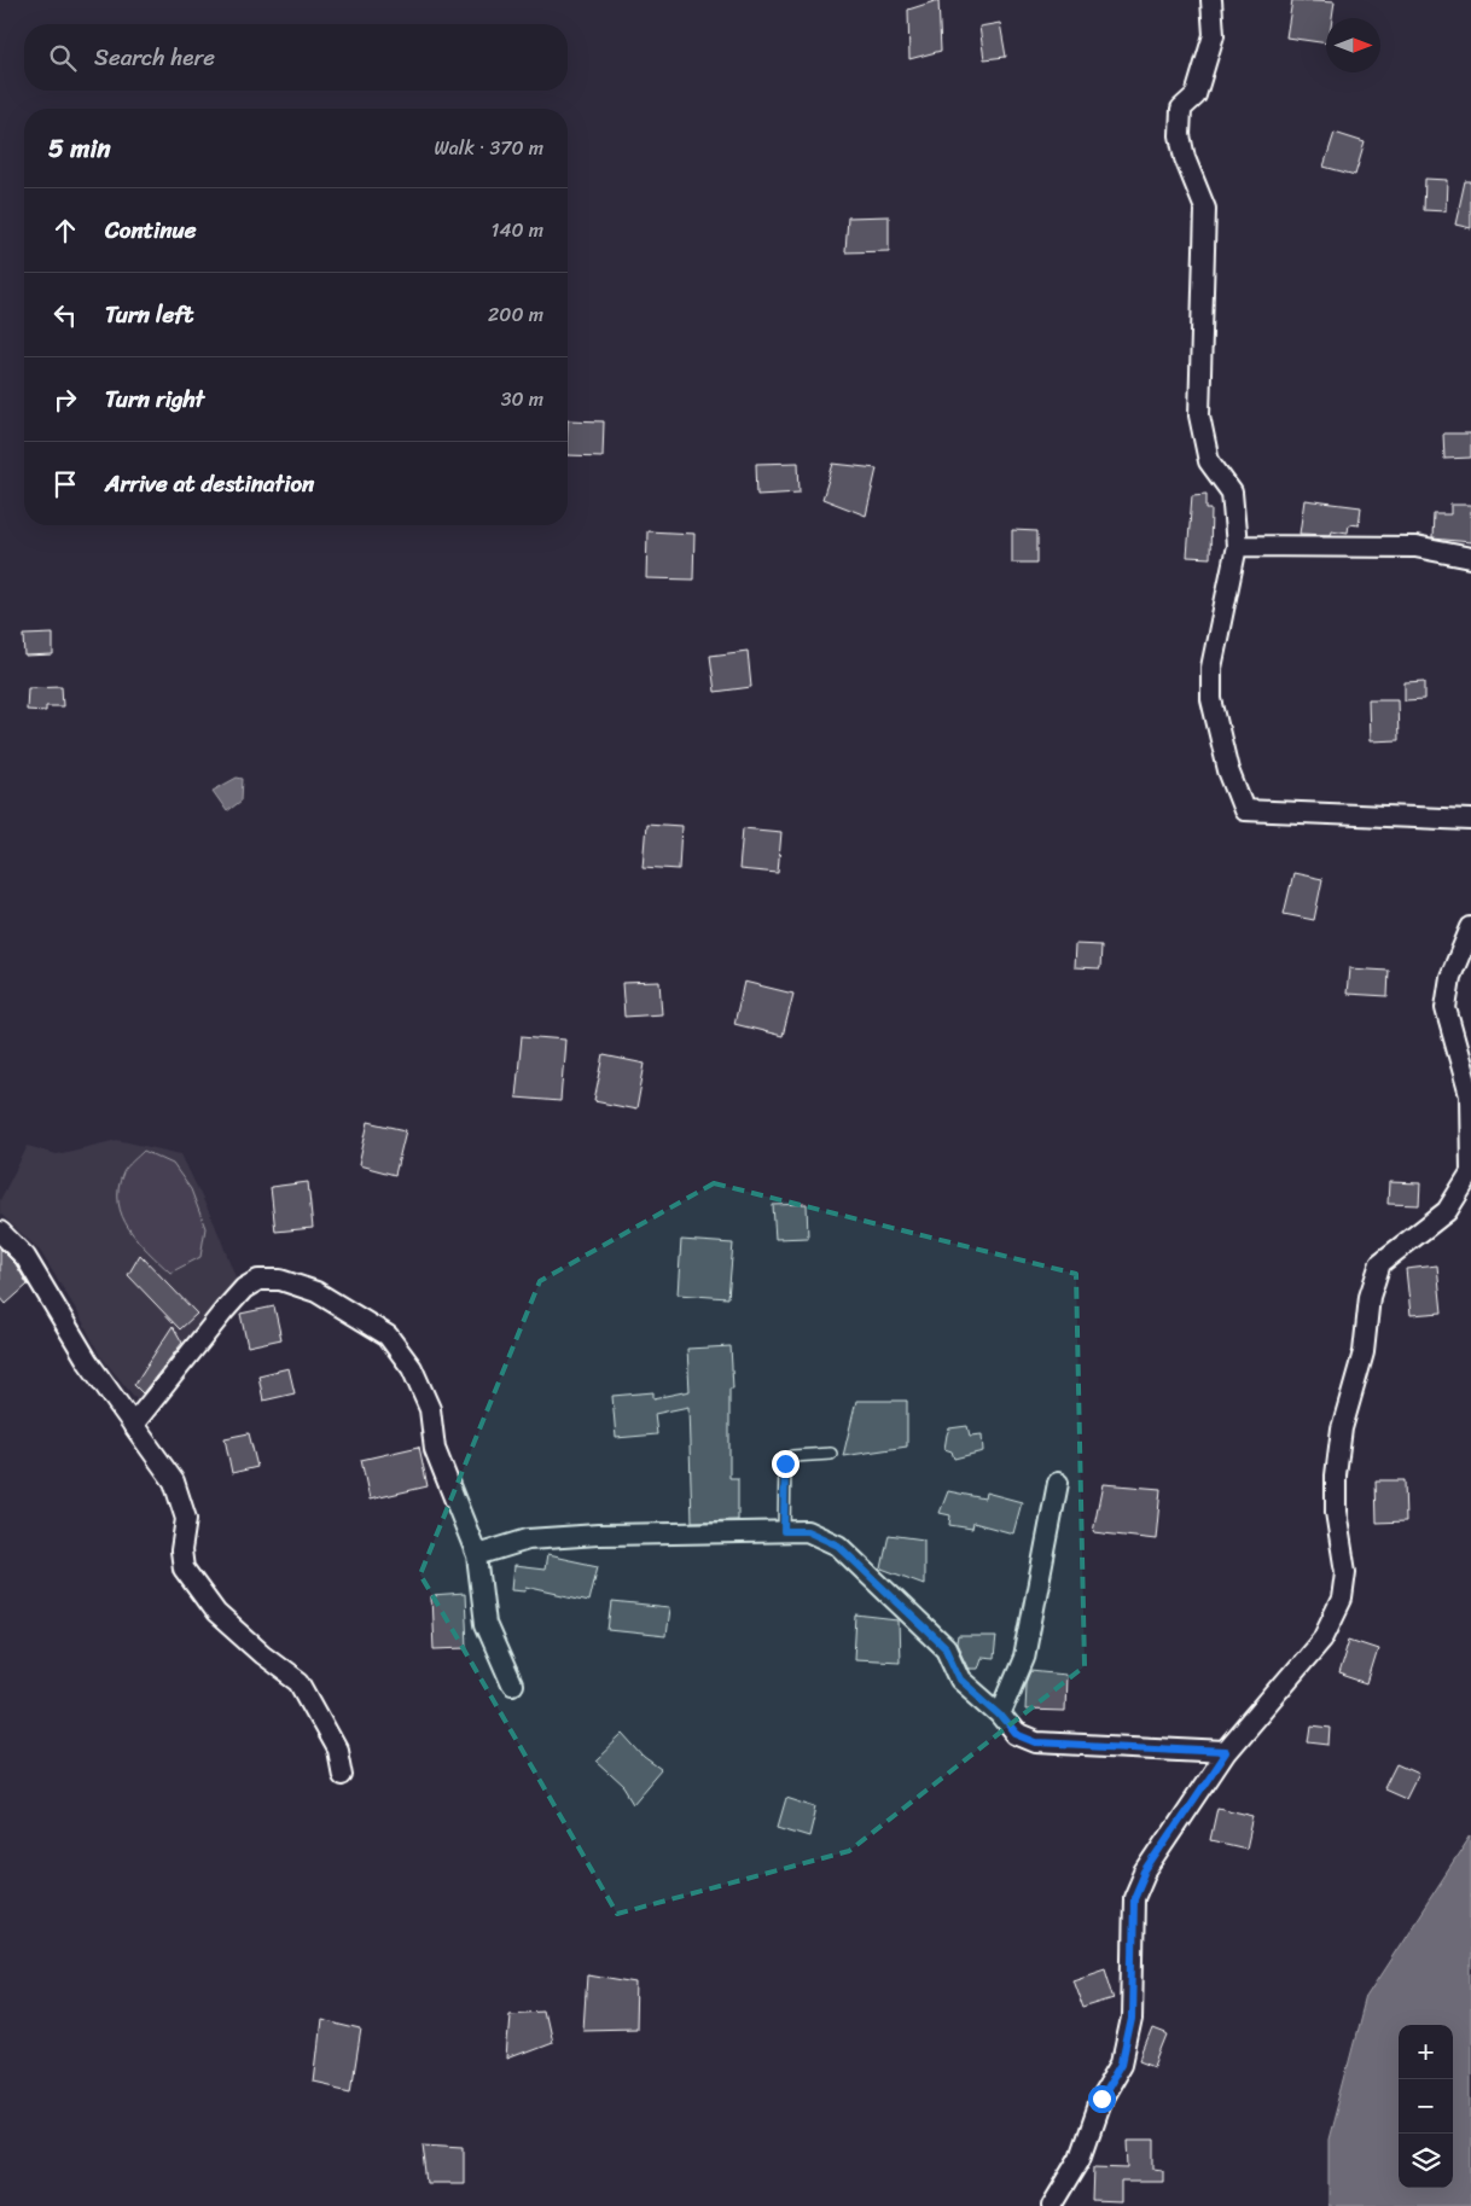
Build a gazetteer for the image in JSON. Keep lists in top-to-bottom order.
{
  "north": "right",
  "page": {
    "search": "Search here",
    "heading": ["5 min", "Walk · 370 m"],
    "list": [
      ["Continue", "140 m"],
      ["Turn left", "200 m"],
      ["Turn right", "30 m"],
      "Arrive at destination"
    ],
    "map_buttons": ["+", "−"]
  }
}
